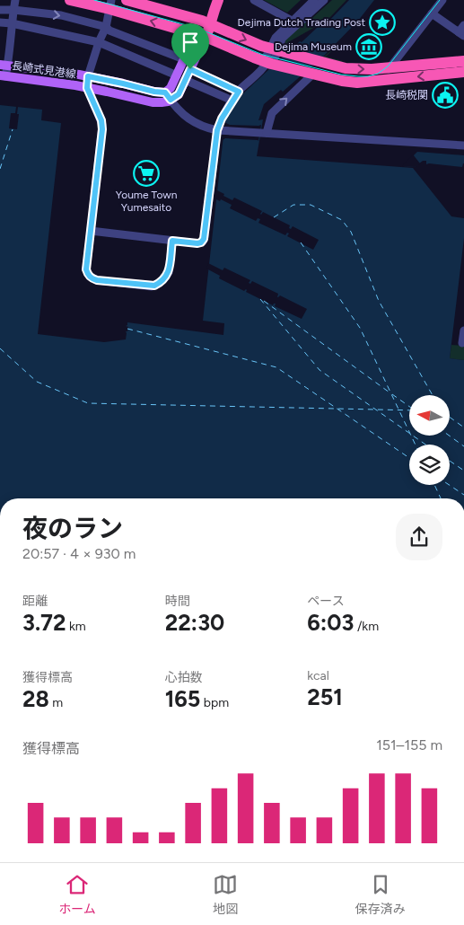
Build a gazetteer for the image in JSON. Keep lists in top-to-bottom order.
{
  "streets": {
    "main road": ["長崎式見港線"]
  },
  "places": {
    "place": ["Dejima Dutch Trading Post"],
    "museum": ["Dejima Museum"],
    "public building": ["長崎税関"],
    "supermarket": ["Youme Town Yumesaito"]
  },
  "north": "left",
  "page": {
    "heading": ["夜のラン", "20:57 · 4 × 930 m"],
    "stats": [
      ["距離", "3.72 km"],
      ["時間", "22:30"],
      ["ペース", "6:03 /km"],
      ["獲得標高", "28 m"],
      ["心拍数", "165 bpm"],
      ["kcal", "251"]
    ],
    "chart": ["獲得標高", "151–155 m"],
    "tabs": ["ホーム", "地図", "保存済み"]
  }
}
